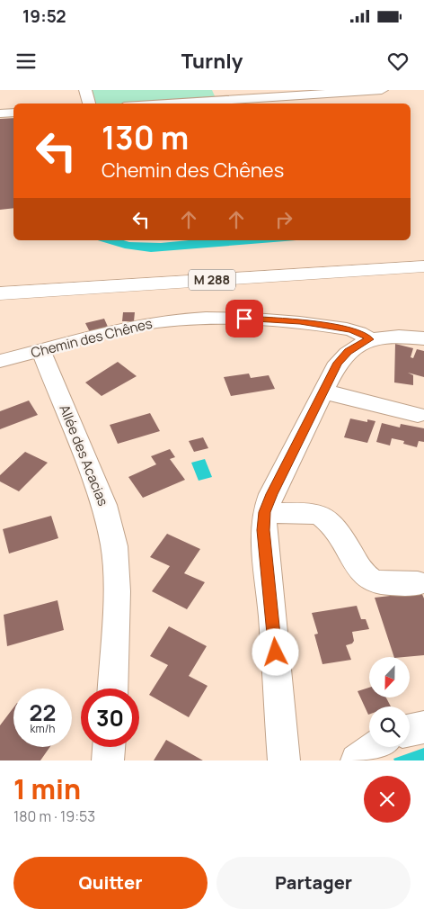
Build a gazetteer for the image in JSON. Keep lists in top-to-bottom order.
{
  "streets": {
    "highway": ["M 288"],
    "street": ["Chemin des Chênes", "Allée des Acacias"]
  },
  "crossings": [
    ["Chemin des Chênes", "Allée des Acacias"]
  ],
  "north": "bottom",
  "page": {
    "status": "19:52",
    "header": "Turnly",
    "turn": ["130 m", "Chemin des Chênes"],
    "speed": "22 km/h",
    "limit": "30",
    "heading": ["1 min", "180 m · 19:53"],
    "buttons": ["Quitter", "Partager"]
  }
}
